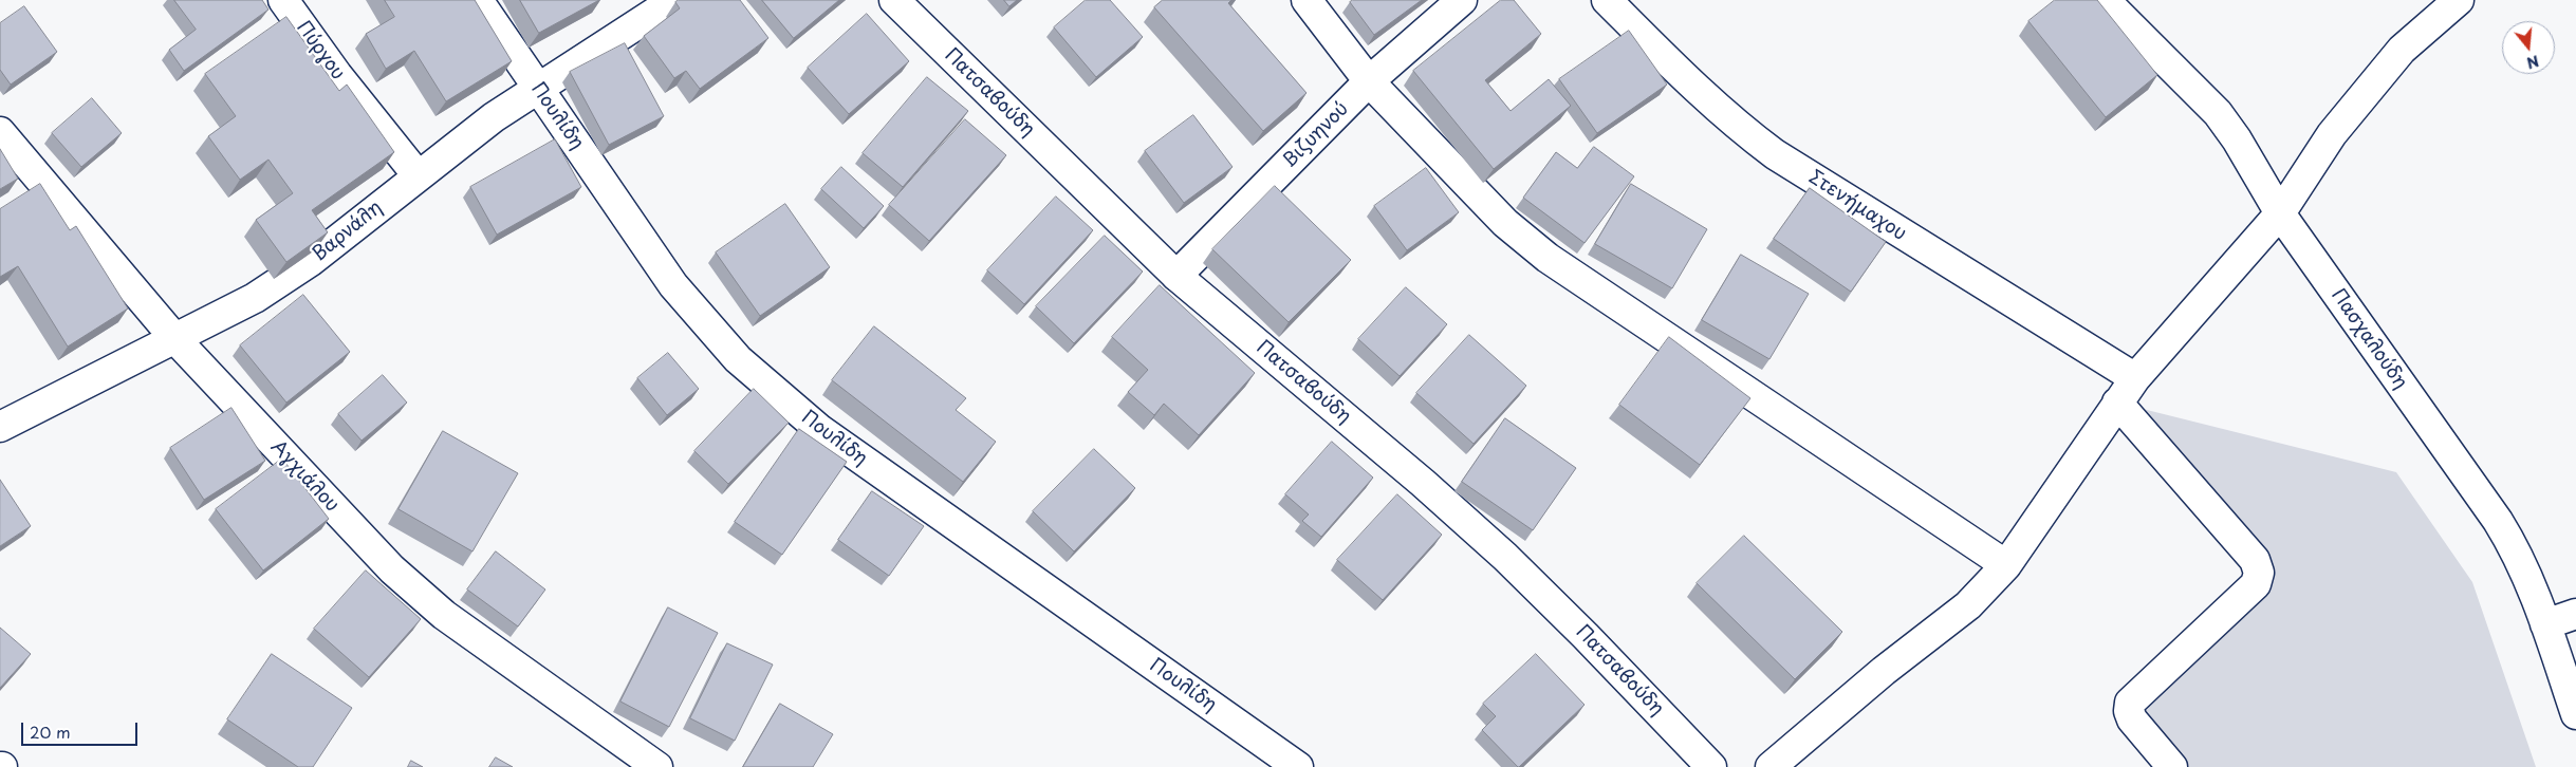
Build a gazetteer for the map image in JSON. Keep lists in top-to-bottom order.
{
  "streets": {
    "street": [
      "Πύργου",
      "Πατσαβούδη",
      "Πουλίδη",
      "Βιζυηνού",
      "Στενήμαχου",
      "Βαρνάλη",
      "Πασχαλούδη",
      "Αγχιάλου"
    ]
  },
  "crossings": [
    ["Πύργου", "Βαρνάλη"],
    ["Πατσαβούδη", "Βιζυηνού"],
    ["Πουλίδη", "Βαρνάλη"],
    ["Βαρνάλη", "Αγχιάλου"]
  ],
  "scale_bar": "20 m",
  "north": "bottom"
}
